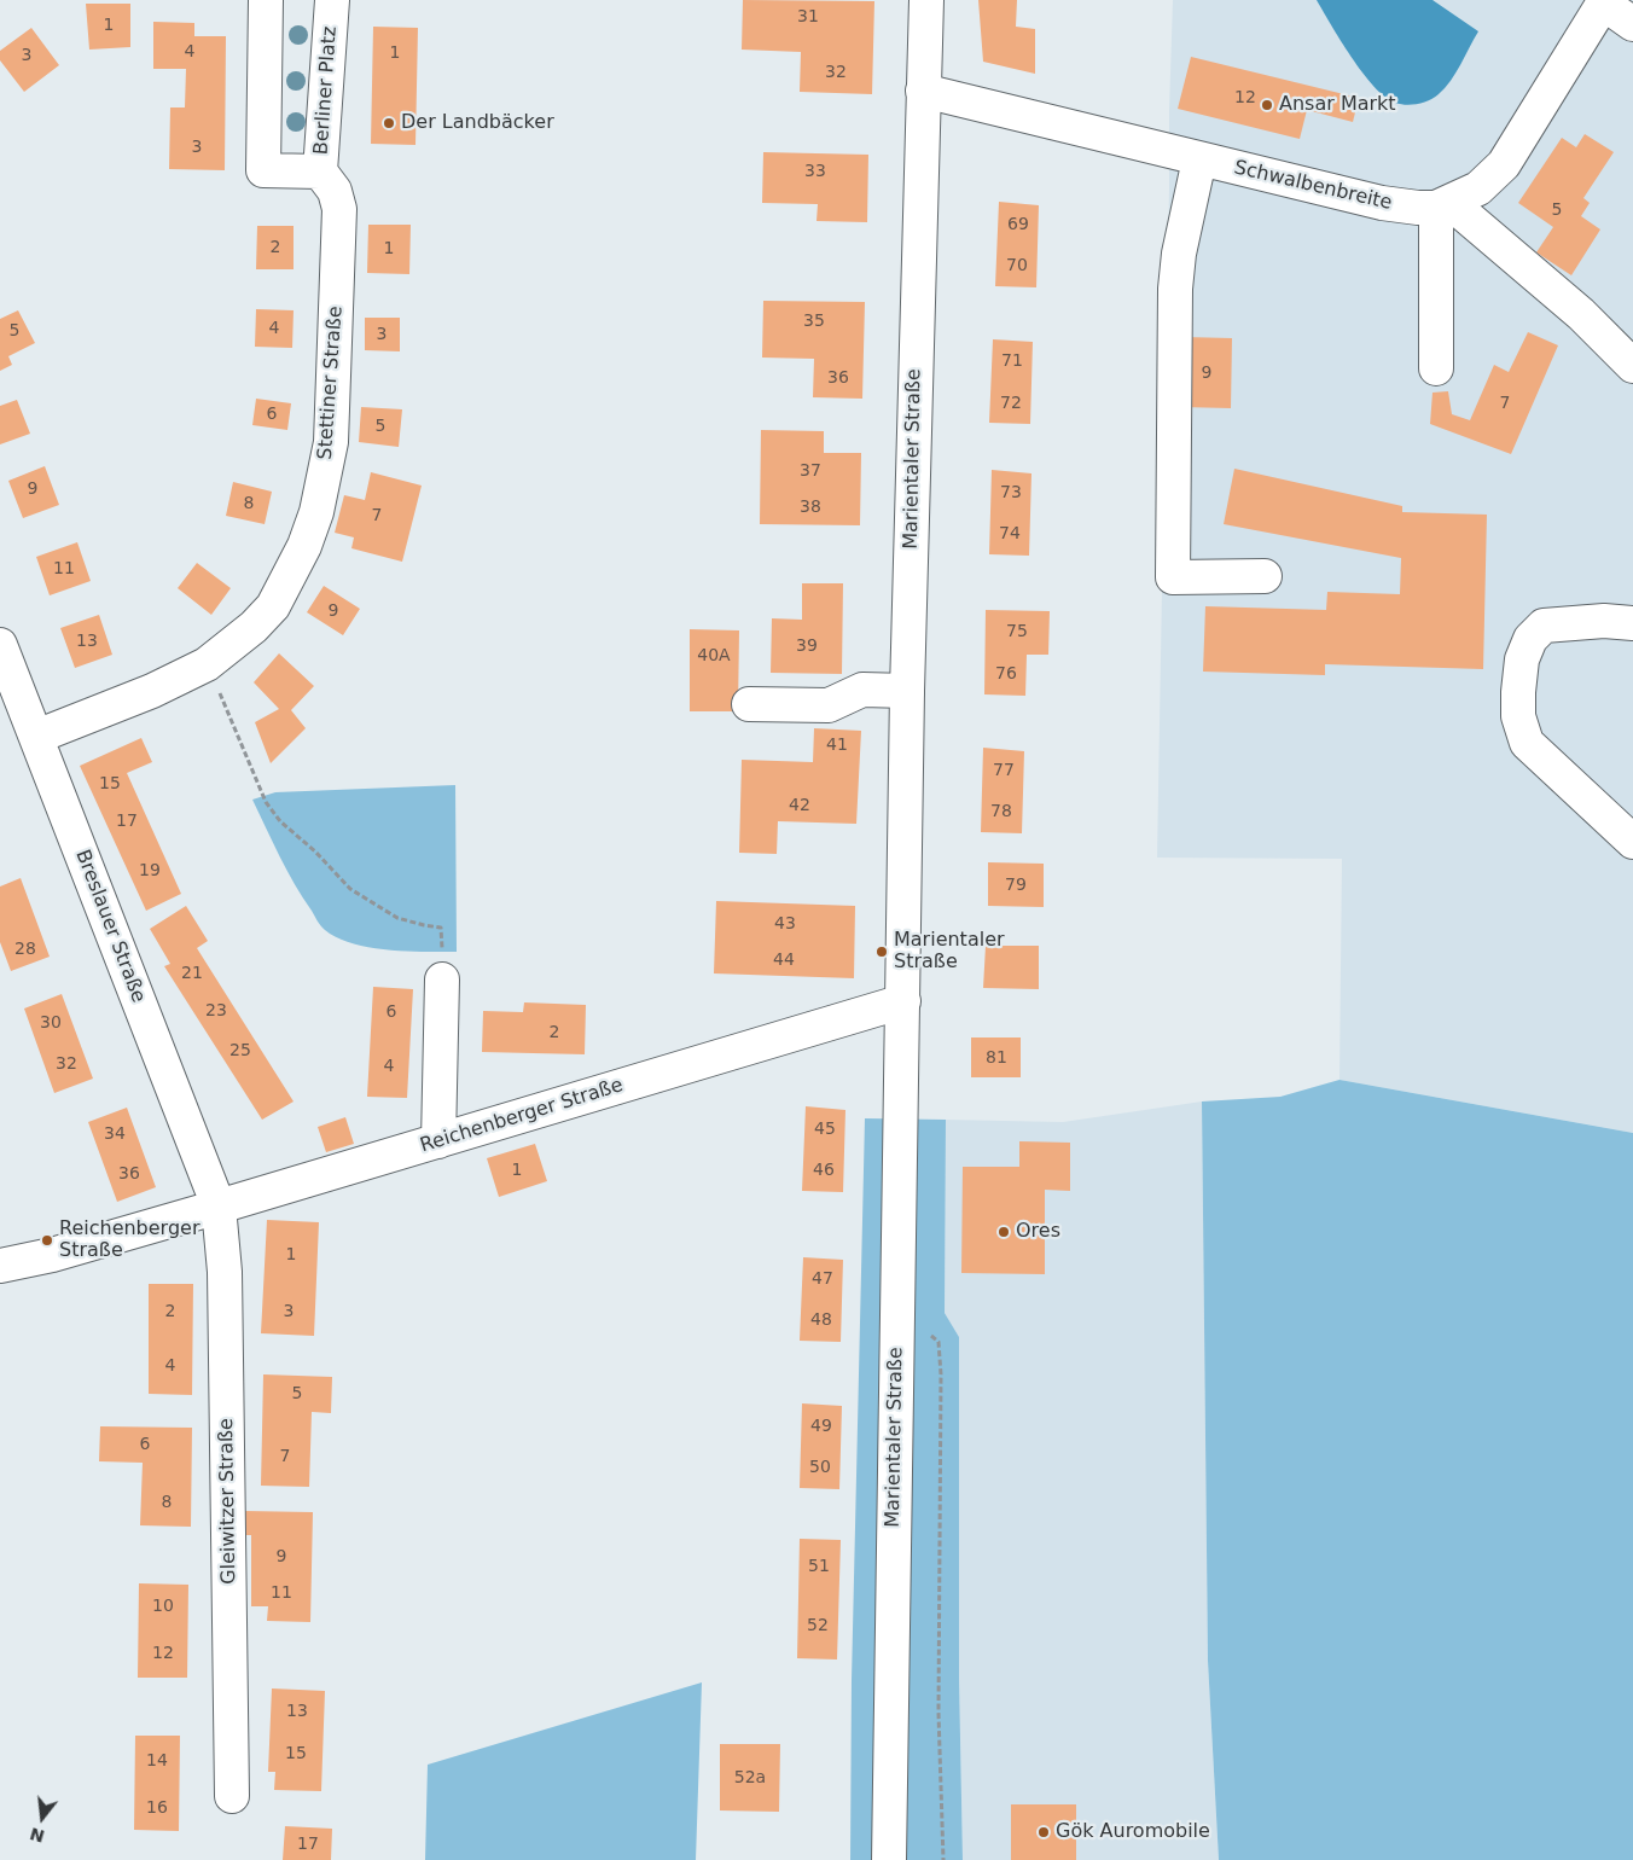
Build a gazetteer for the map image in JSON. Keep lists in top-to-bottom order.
{
  "streets": {
    "street": [
      "Berliner Platz",
      "Schwalbenbreite",
      "Stettiner Straße",
      "Marientaler Straße",
      "Breslauer Straße",
      "Reichenberger Straße",
      "Gleiwitzer Straße"
    ]
  },
  "crossings": [
    ["Berliner Platz", "Stettiner Straße"],
    ["Schwalbenbreite", "Marientaler Straße"],
    ["Stettiner Straße", "Breslauer Straße"],
    ["Marientaler Straße", "Reichenberger Straße"],
    ["Breslauer Straße", "Reichenberger Straße"],
    ["Breslauer Straße", "Gleiwitzer Straße"],
    ["Reichenberger Straße", "Gleiwitzer Straße"]
  ],
  "places": [
    "Ansar Markt",
    "Der Landbäcker",
    "Marientaler Straße",
    "Ores",
    "Reichenberger Straße",
    "Gök Auromobile"
  ],
  "house_numbers": [
    "31",
    "1",
    "4",
    "1",
    "3",
    "32",
    "12",
    "3",
    "33",
    "5",
    "69",
    "2",
    "1",
    "70",
    "35",
    "4",
    "5",
    "3",
    "71",
    "9",
    "36",
    "72",
    "7",
    "6",
    "5",
    "37",
    "9",
    "73",
    "8",
    "38",
    "7",
    "74",
    "11",
    "9",
    "75",
    "13",
    "39",
    "40A",
    "76",
    "41",
    "77",
    "15",
    "42",
    "78",
    "17",
    "19",
    "79",
    "43",
    "28",
    "44",
    "21",
    "23",
    "6",
    "30",
    "2",
    "25",
    "81",
    "32",
    "4",
    "45",
    "34",
    "1",
    "46",
    "36",
    "1",
    "47",
    "2",
    "3",
    "48",
    "4",
    "5",
    "49",
    "6",
    "7",
    "50",
    "8",
    "9",
    "51",
    "11",
    "10",
    "52",
    "12",
    "13",
    "15",
    "14",
    "52a",
    "16",
    "17"
  ],
  "north": "bottom"
}
